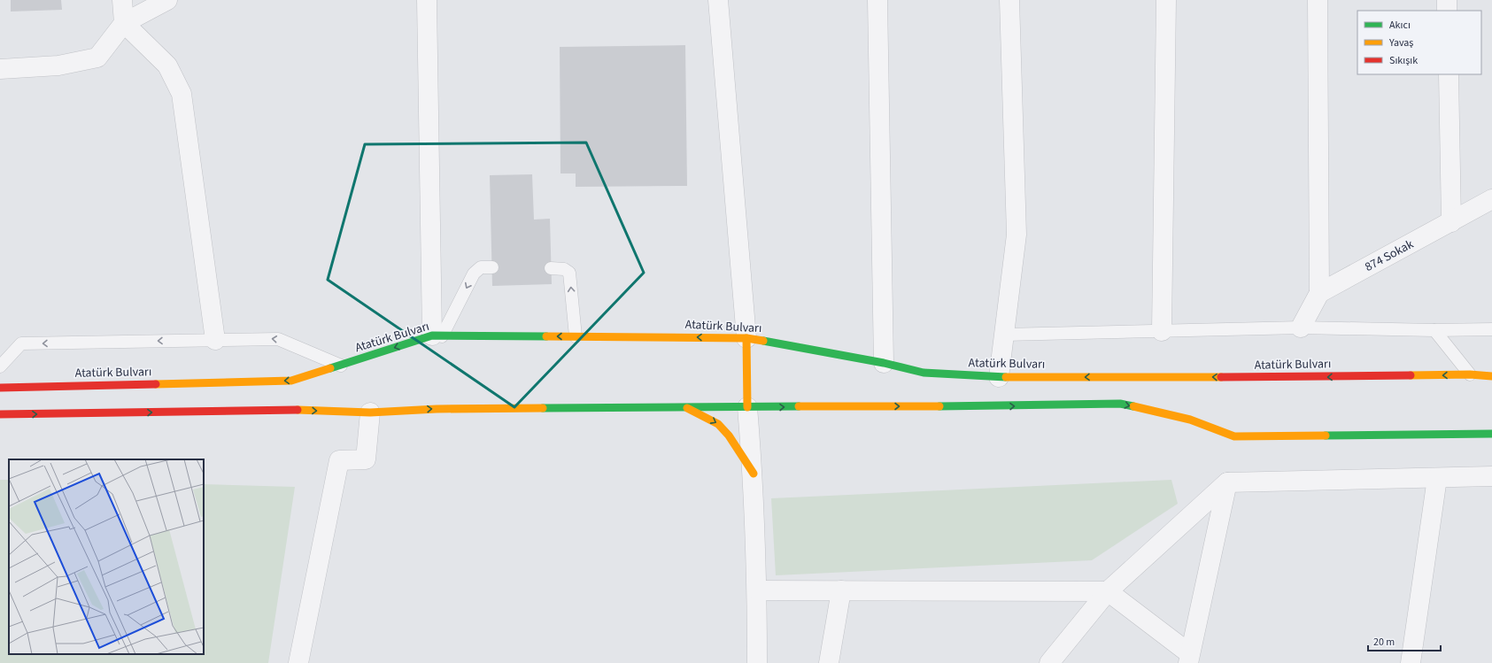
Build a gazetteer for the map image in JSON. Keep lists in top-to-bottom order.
{
  "streets": {
    "main road": ["Atatürk Bulvarı"],
    "street": ["874 Sokak"]
  },
  "legend": ["Akıcı", "Yavaş", "Sıkışık"],
  "scale_bar": "20 m"
}
